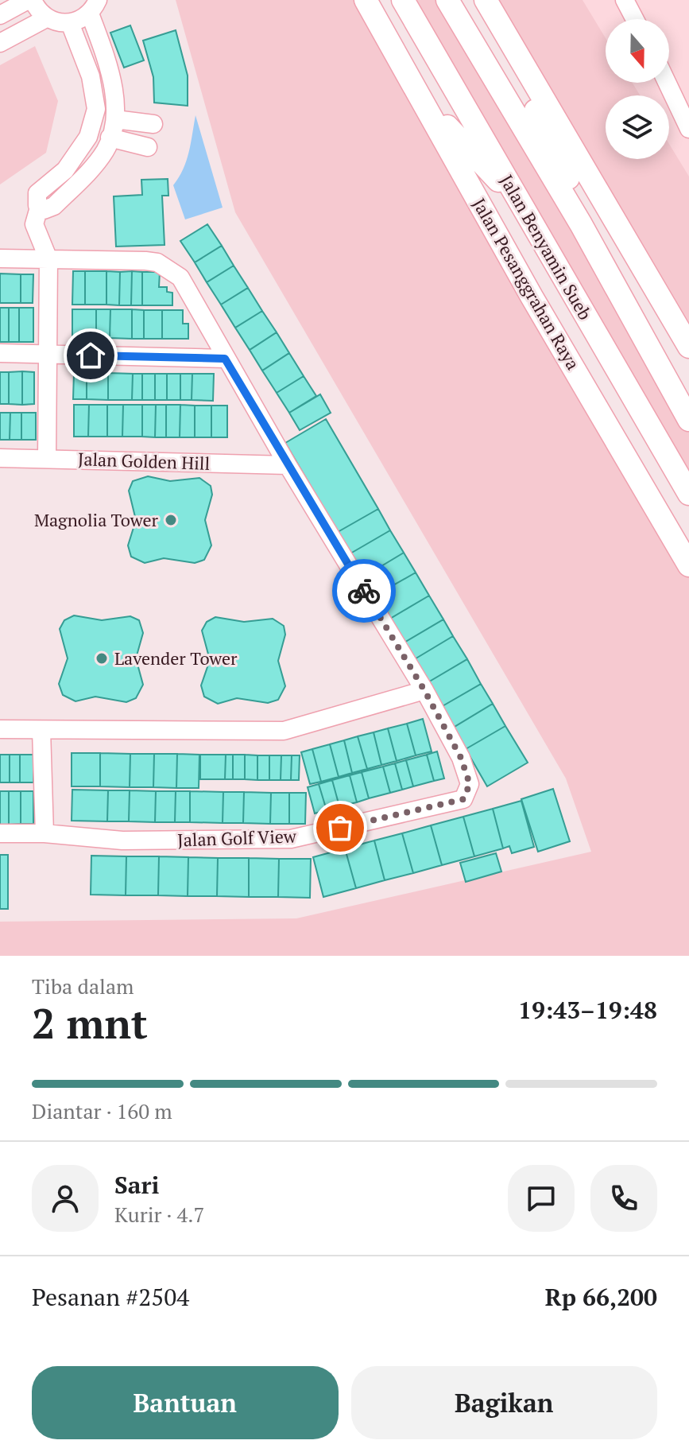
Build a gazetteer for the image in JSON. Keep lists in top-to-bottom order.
{
  "streets": {
    "main road": ["Jalan Benyamin Sueb", "Jalan Pesanggrahan Raya"],
    "street": ["Jalan Golden Hill", "Jalan Golf View"]
  },
  "places": ["Magnolia Tower", "Lavender Tower"],
  "north": "bottom",
  "page": {
    "heading": ["2 mnt", "Tiba dalam", "19:43–19:48"],
    "panel": [
      "Sari",
      "Kurir · 4.7",
      "Pesanan #2504",
      "Rp 66,200"
    ],
    "bar": "Diantar · 160 m",
    "buttons": ["Bantuan", "Bagikan"]
  }
}
